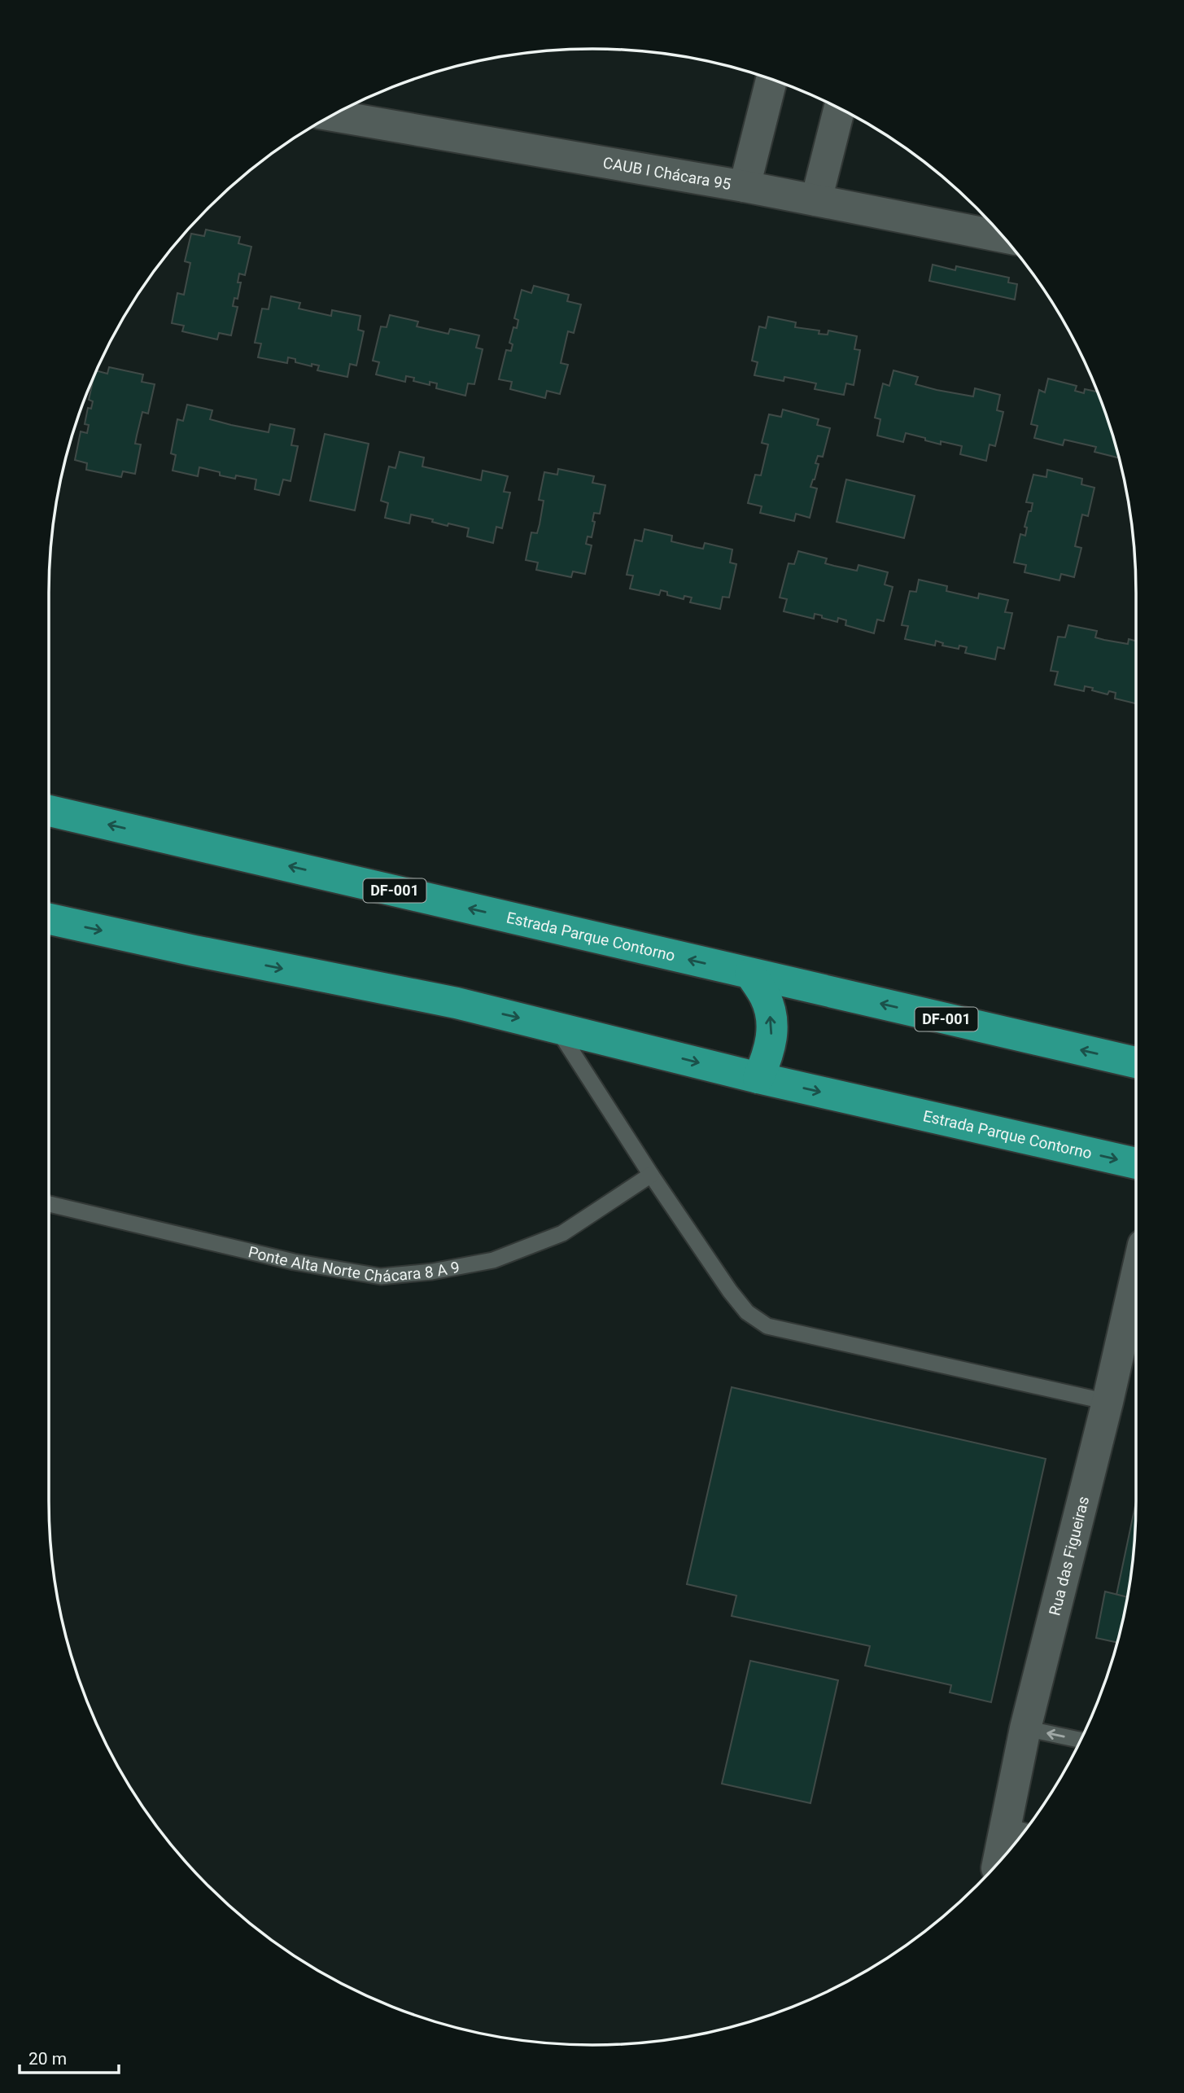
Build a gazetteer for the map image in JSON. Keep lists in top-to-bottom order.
{
  "streets": {
    "highway": ["DF-001", "Estrada Parque Contorno"],
    "street": ["CAUB I Chácara 95", "Rua das Figueiras"],
    "lane": ["Ponte Alta Norte Chácara 8 A 9"]
  },
  "scale_bar": "20 m"
}
